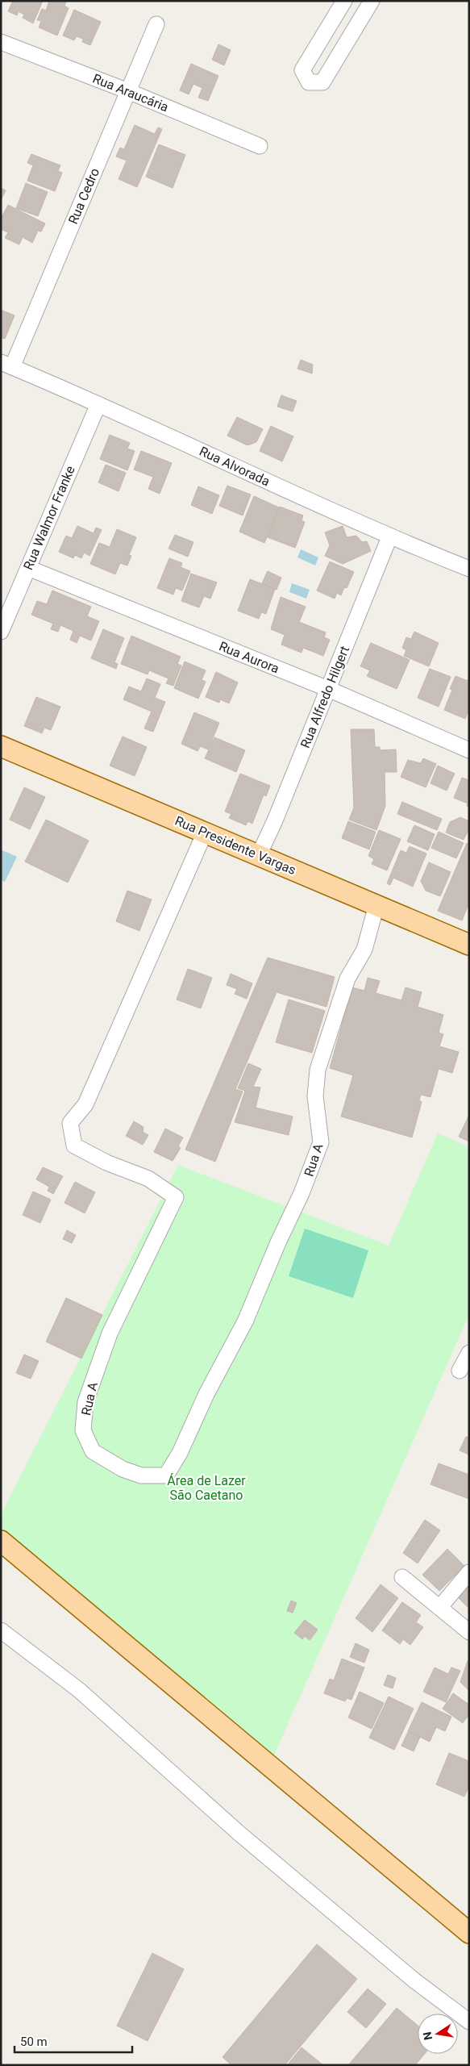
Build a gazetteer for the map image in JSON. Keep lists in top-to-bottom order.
{
  "streets": {
    "main road": ["Rua Presidente Vargas"],
    "street": [
      "Rua Araucária",
      "Rua Cedro",
      "Rua Alvorada",
      "Rua Walmor Franke",
      "Rua Aurora",
      "Rua Alfredo Hilgert",
      "Rua A"
    ]
  },
  "crossings": [
    ["Rua Araucária", "Rua Cedro"],
    ["Rua Cedro", "Rua Alvorada"],
    ["Rua Alvorada", "Rua Walmor Franke"],
    ["Rua Alvorada", "Rua Alfredo Hilgert"],
    ["Rua Walmor Franke", "Rua Aurora"],
    ["Rua Aurora", "Rua Alfredo Hilgert"],
    ["Rua Alfredo Hilgert", "Rua Presidente Vargas"],
    ["Rua Presidente Vargas", "Rua A"]
  ],
  "parks": ["Área de Lazer São Caetano"],
  "scale_bar": "50 m",
  "north": "left"
}
